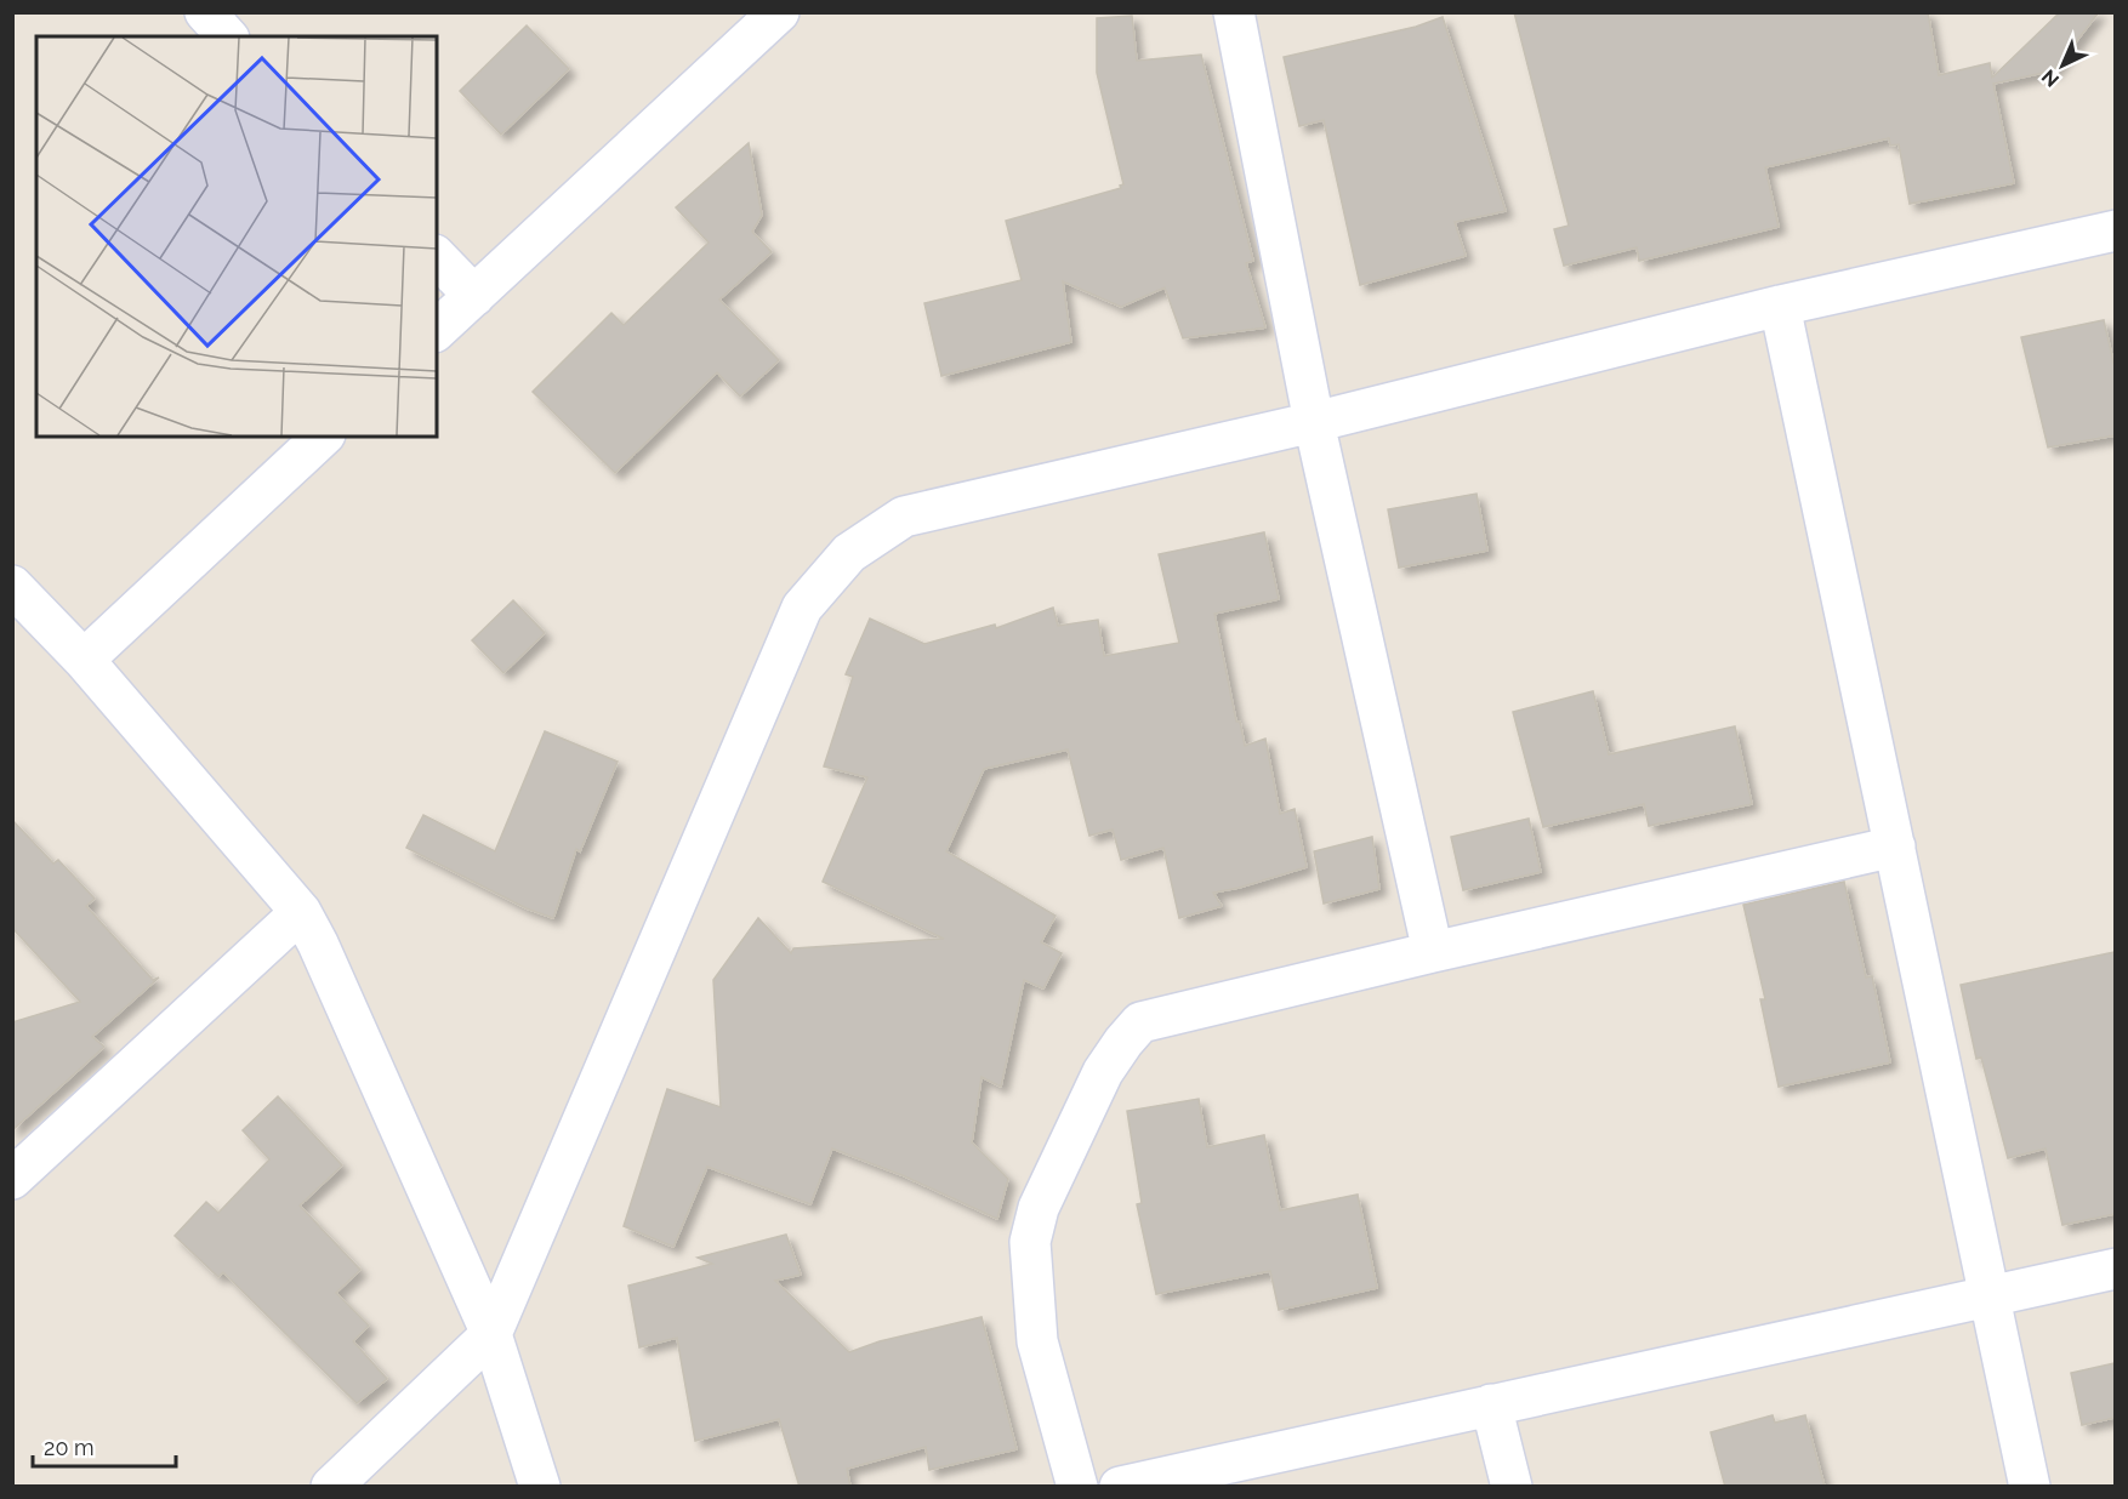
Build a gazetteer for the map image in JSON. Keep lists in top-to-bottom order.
{
  "scale_bar": "20 m",
  "north": "bottom left"
}
